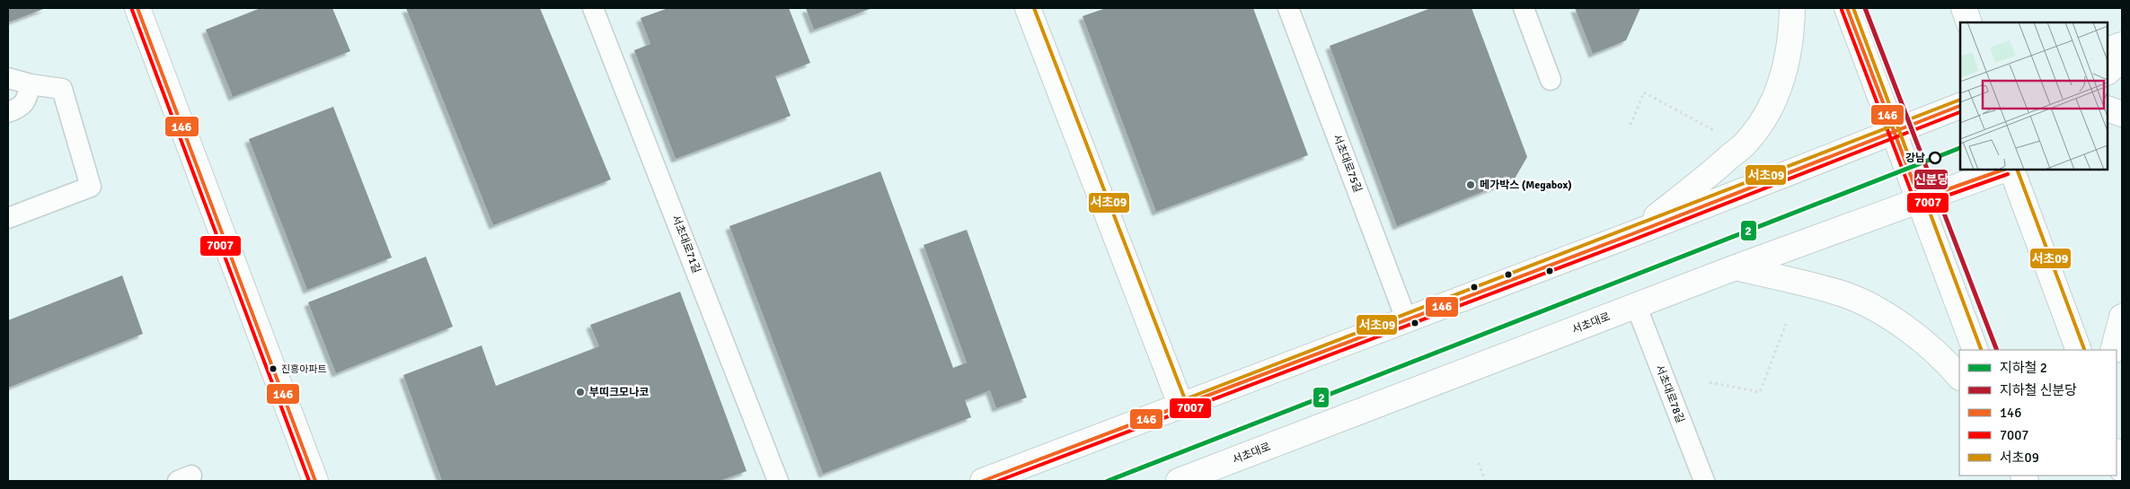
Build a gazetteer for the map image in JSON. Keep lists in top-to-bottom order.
{
  "streets": {
    "main road": ["서초대로"],
    "lane": ["서초대로75길", "서초대로71길", "서초대로78길"]
  },
  "crossings": [
    ["서초대로", "서초대로78길"]
  ],
  "places": [
    "강남",
    "메가박스 (Megabox)",
    "진흥아파트",
    "부띠크모나코"
  ],
  "lines": [
    "metro line 신분당",
    "transit line 146",
    "transit line 서초09",
    "transit line 7007",
    "metro line 2"
  ],
  "legend": [
    "지하철 2",
    "지하철 신분당",
    "146",
    "7007",
    "서초09"
  ]
}
